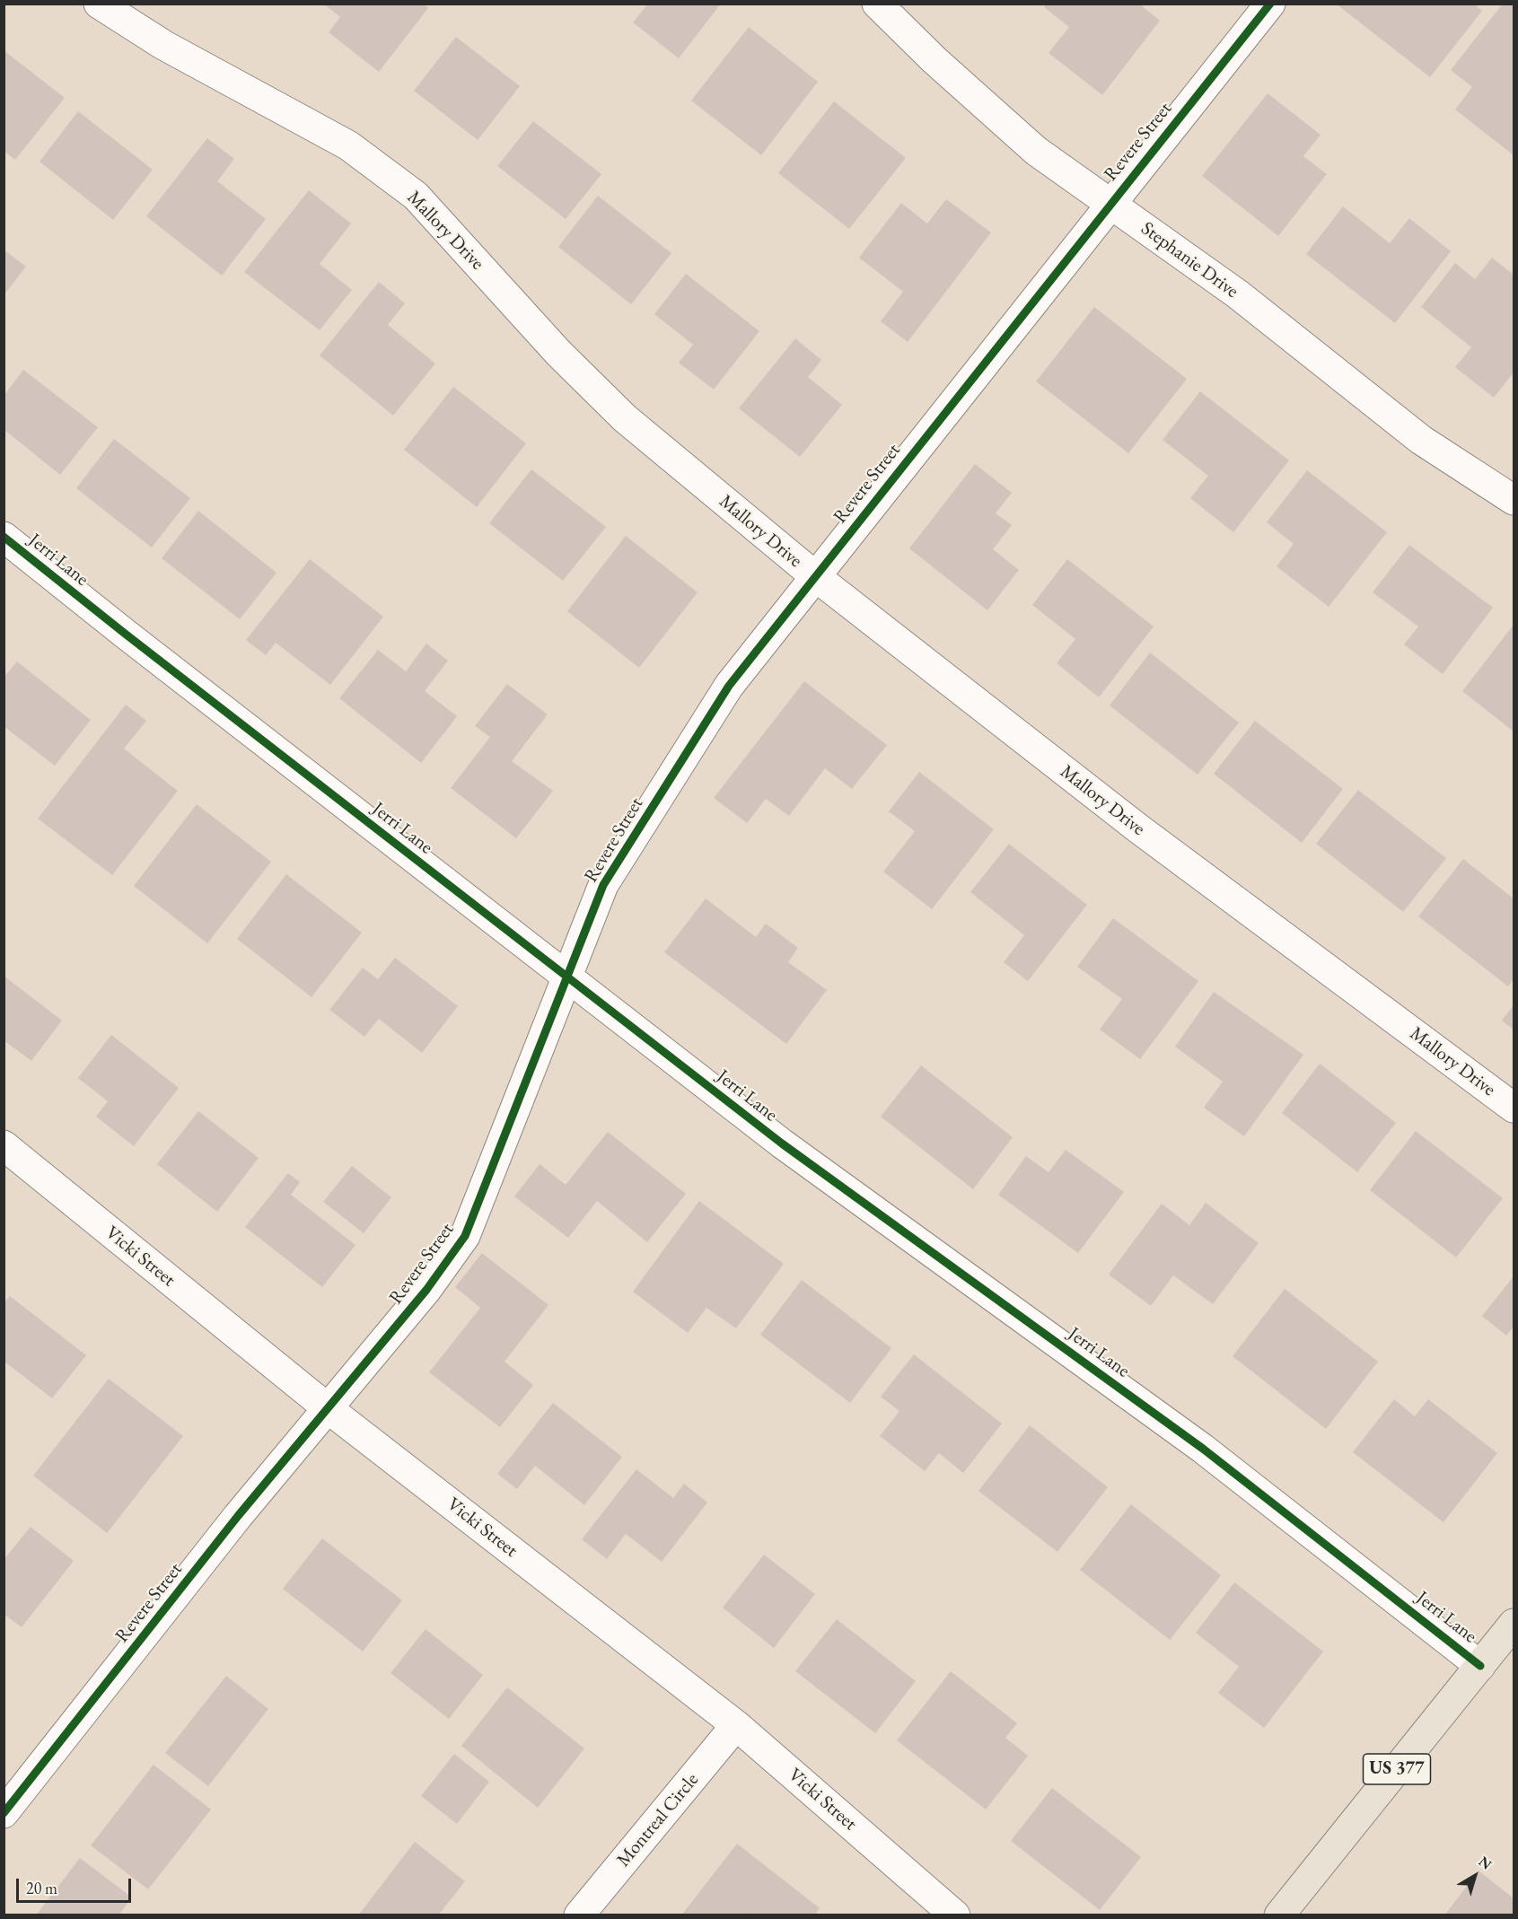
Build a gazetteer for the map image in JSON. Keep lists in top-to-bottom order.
{
  "streets": {
    "main road": ["US 377"],
    "street": [
      "Revere Street",
      "Mallory Drive",
      "Stephanie Drive",
      "Jerri Lane",
      "Vicki Street",
      "Montreal Circle"
    ]
  },
  "crossings": [
    ["Revere Street", "Mallory Drive"],
    ["Revere Street", "Stephanie Drive"],
    ["Revere Street", "Jerri Lane"],
    ["Revere Street", "Vicki Street"],
    ["Jerri Lane", "US 377"],
    ["Vicki Street", "Montreal Circle"]
  ],
  "scale_bar": "20 m",
  "north": "top right"
}
